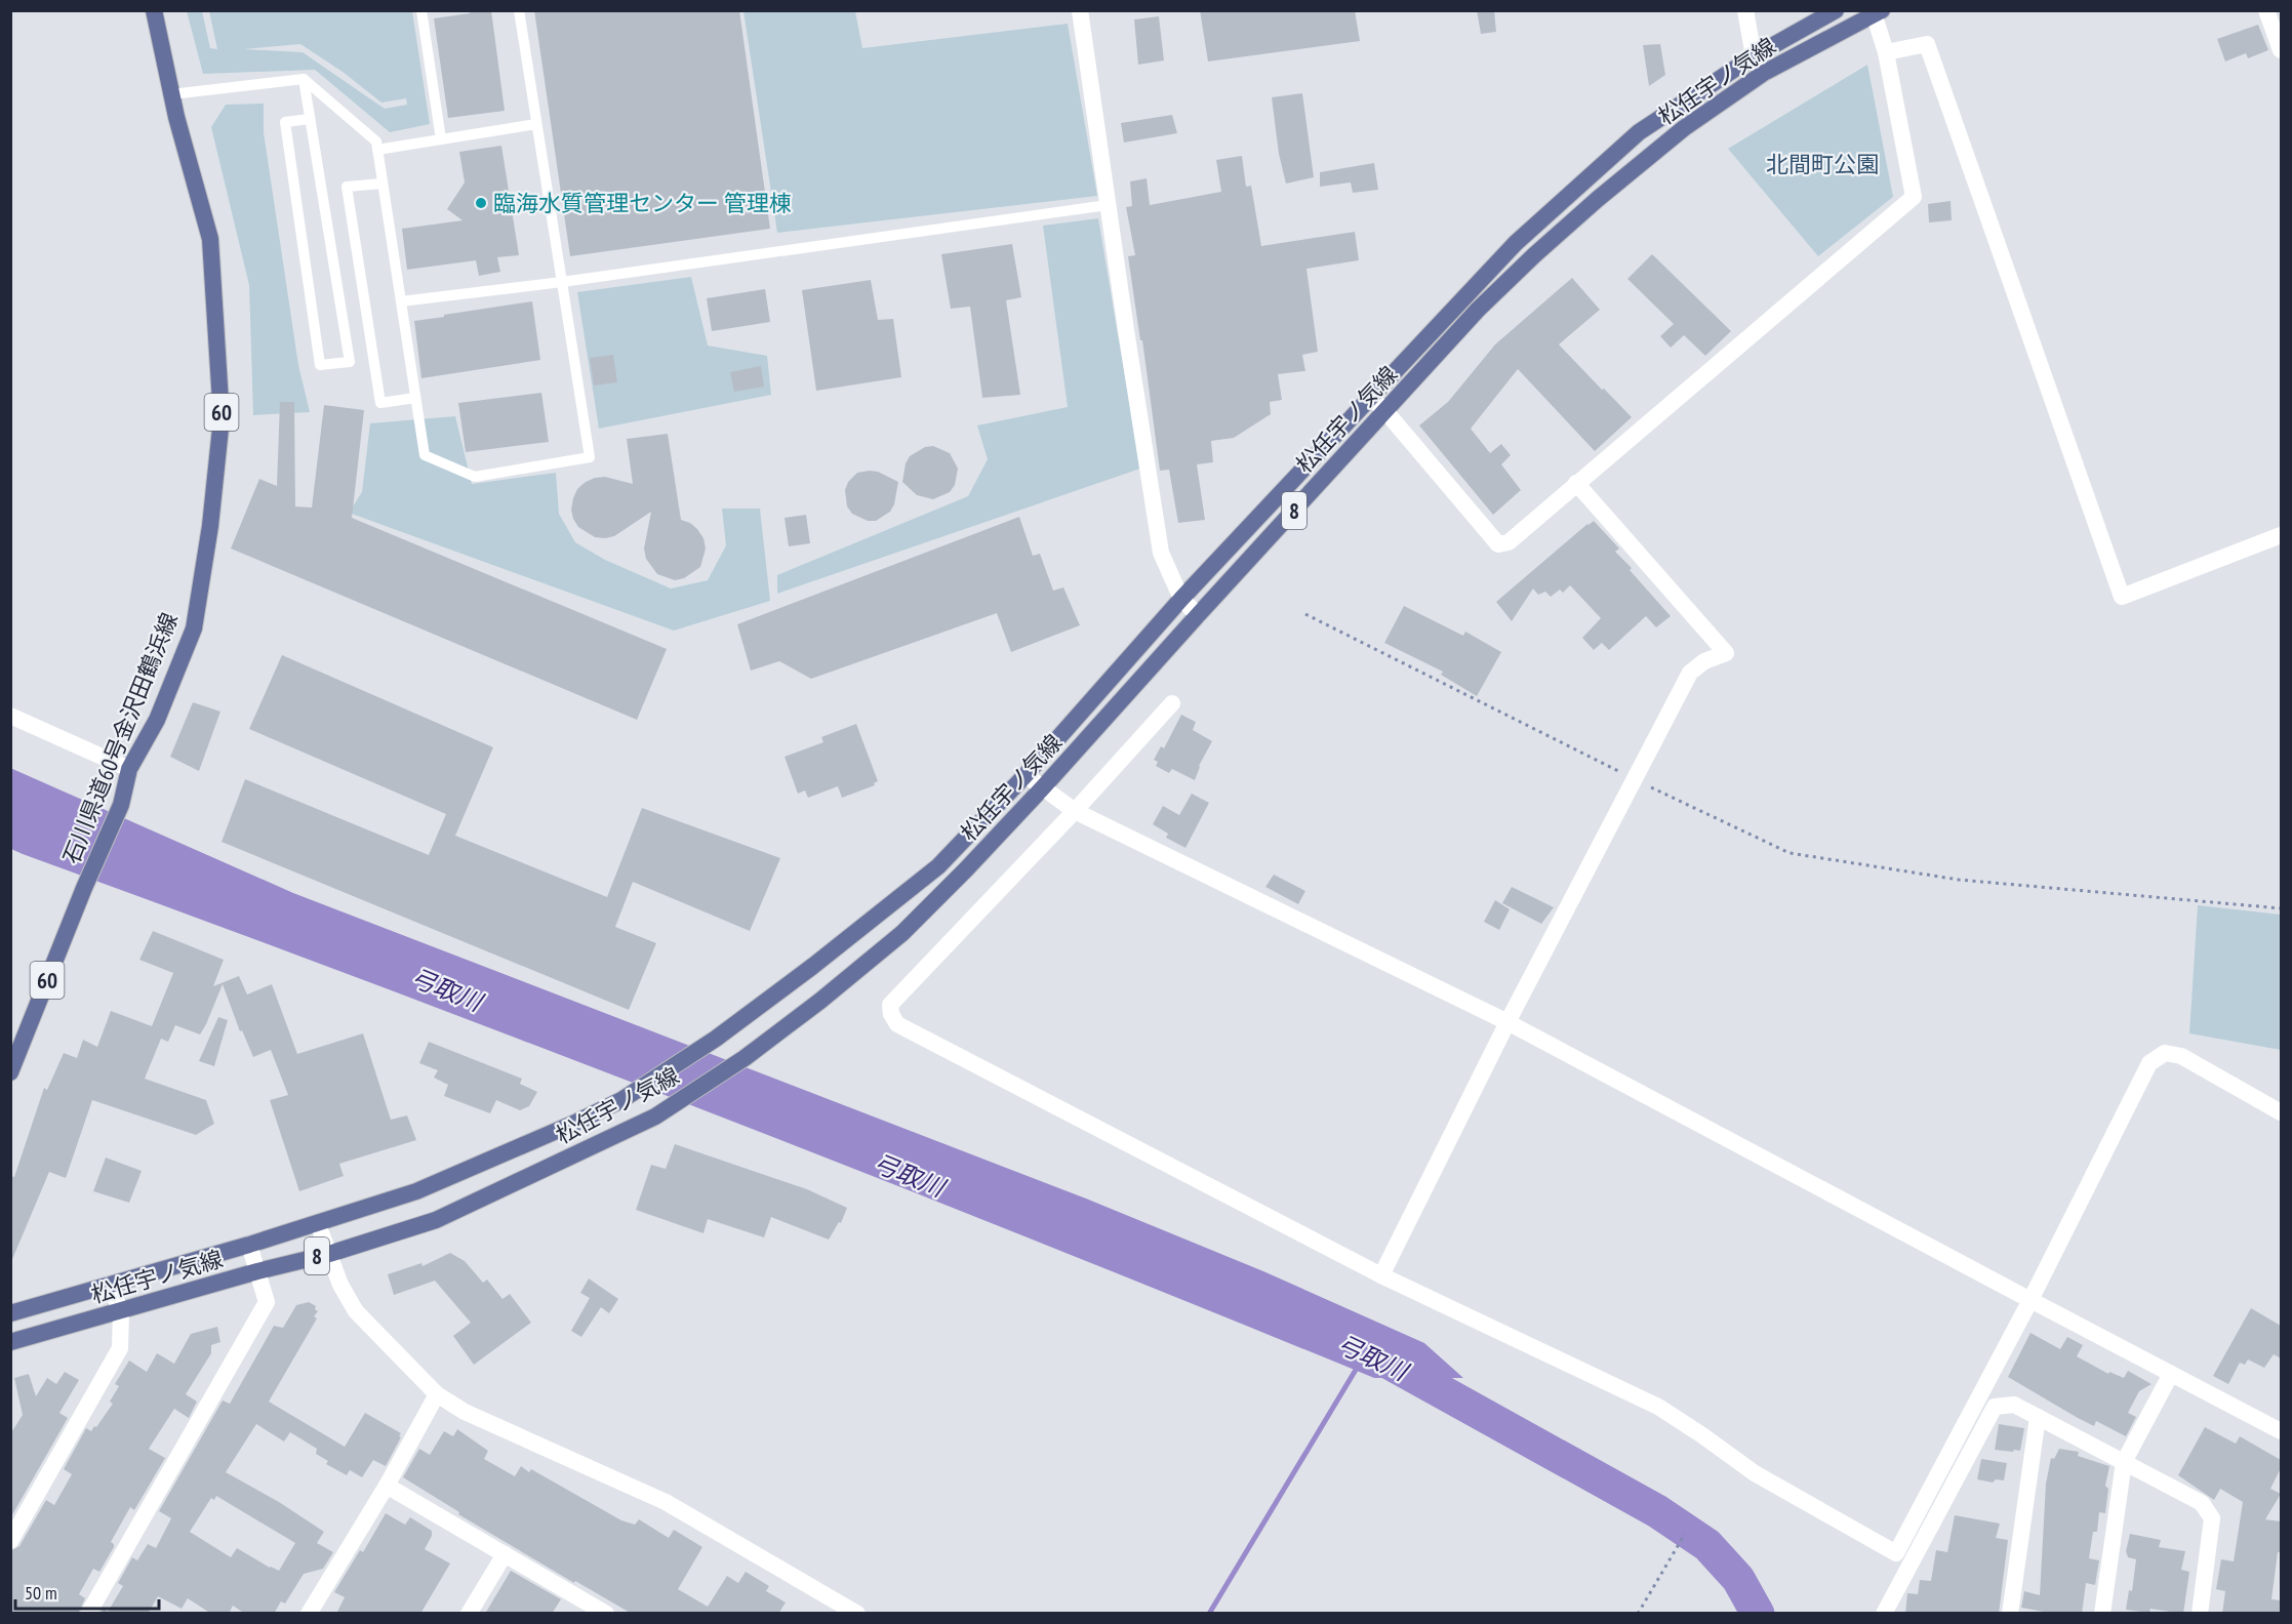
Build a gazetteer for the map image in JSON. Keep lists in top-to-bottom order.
{
  "streets": {
    "main road": [
      "松任宇ノ気線",
      "60",
      "8",
      "石川県道60号金沢田鶴浜線"
    ]
  },
  "water": ["弓取川"],
  "parks": ["北間町公園"],
  "places": ["臨海水質管理センター 管理棟"],
  "scale_bar": "50 m"
}
